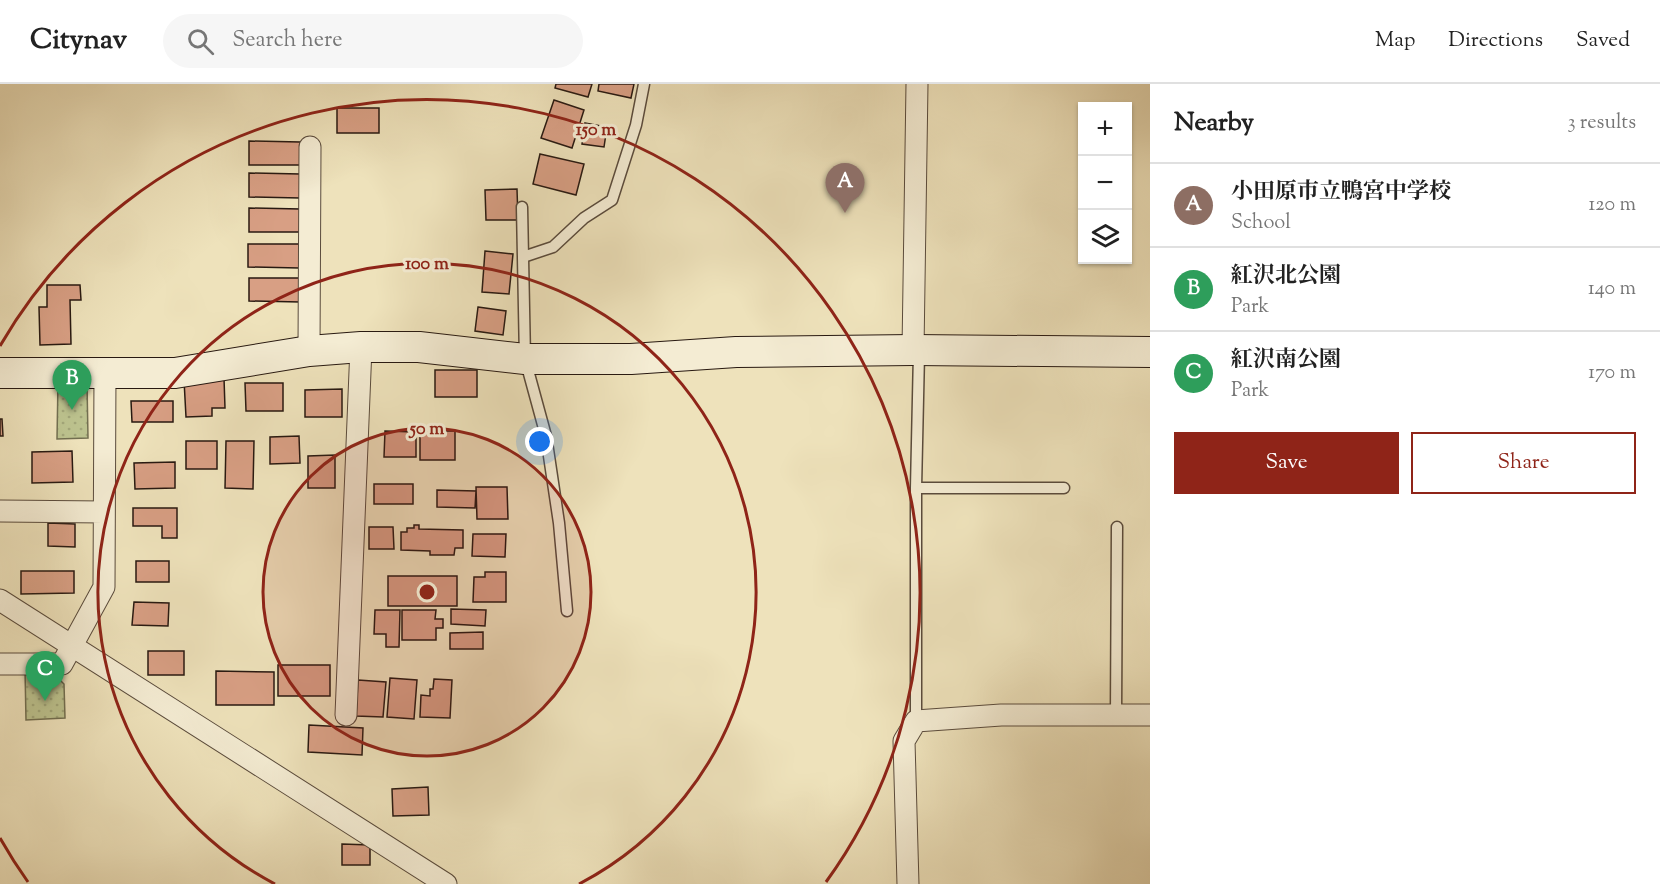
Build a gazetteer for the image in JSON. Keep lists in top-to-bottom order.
{
  "page": {
    "header": "Citynav",
    "search": "Search here",
    "nav": ["Map", "Directions", "Saved"],
    "heading": ["Nearby", "3 results"],
    "map_buttons": ["+", "−"],
    "list": [
      {
        "mark": "A",
        "name": "小田原市立鴨宮中学校",
        "note": "School",
        "value": "120 m"
      },
      {
        "mark": "B",
        "name": "紅沢北公園",
        "note": "Park",
        "value": "140 m"
      },
      {
        "mark": "C",
        "name": "紅沢南公園",
        "note": "Park",
        "value": "170 m"
      }
    ],
    "pins": ["A", "B", "C"],
    "buttons": ["Save", "Share"]
  },
  "rings": ["150 m", "100 m", "50 m"]
}
